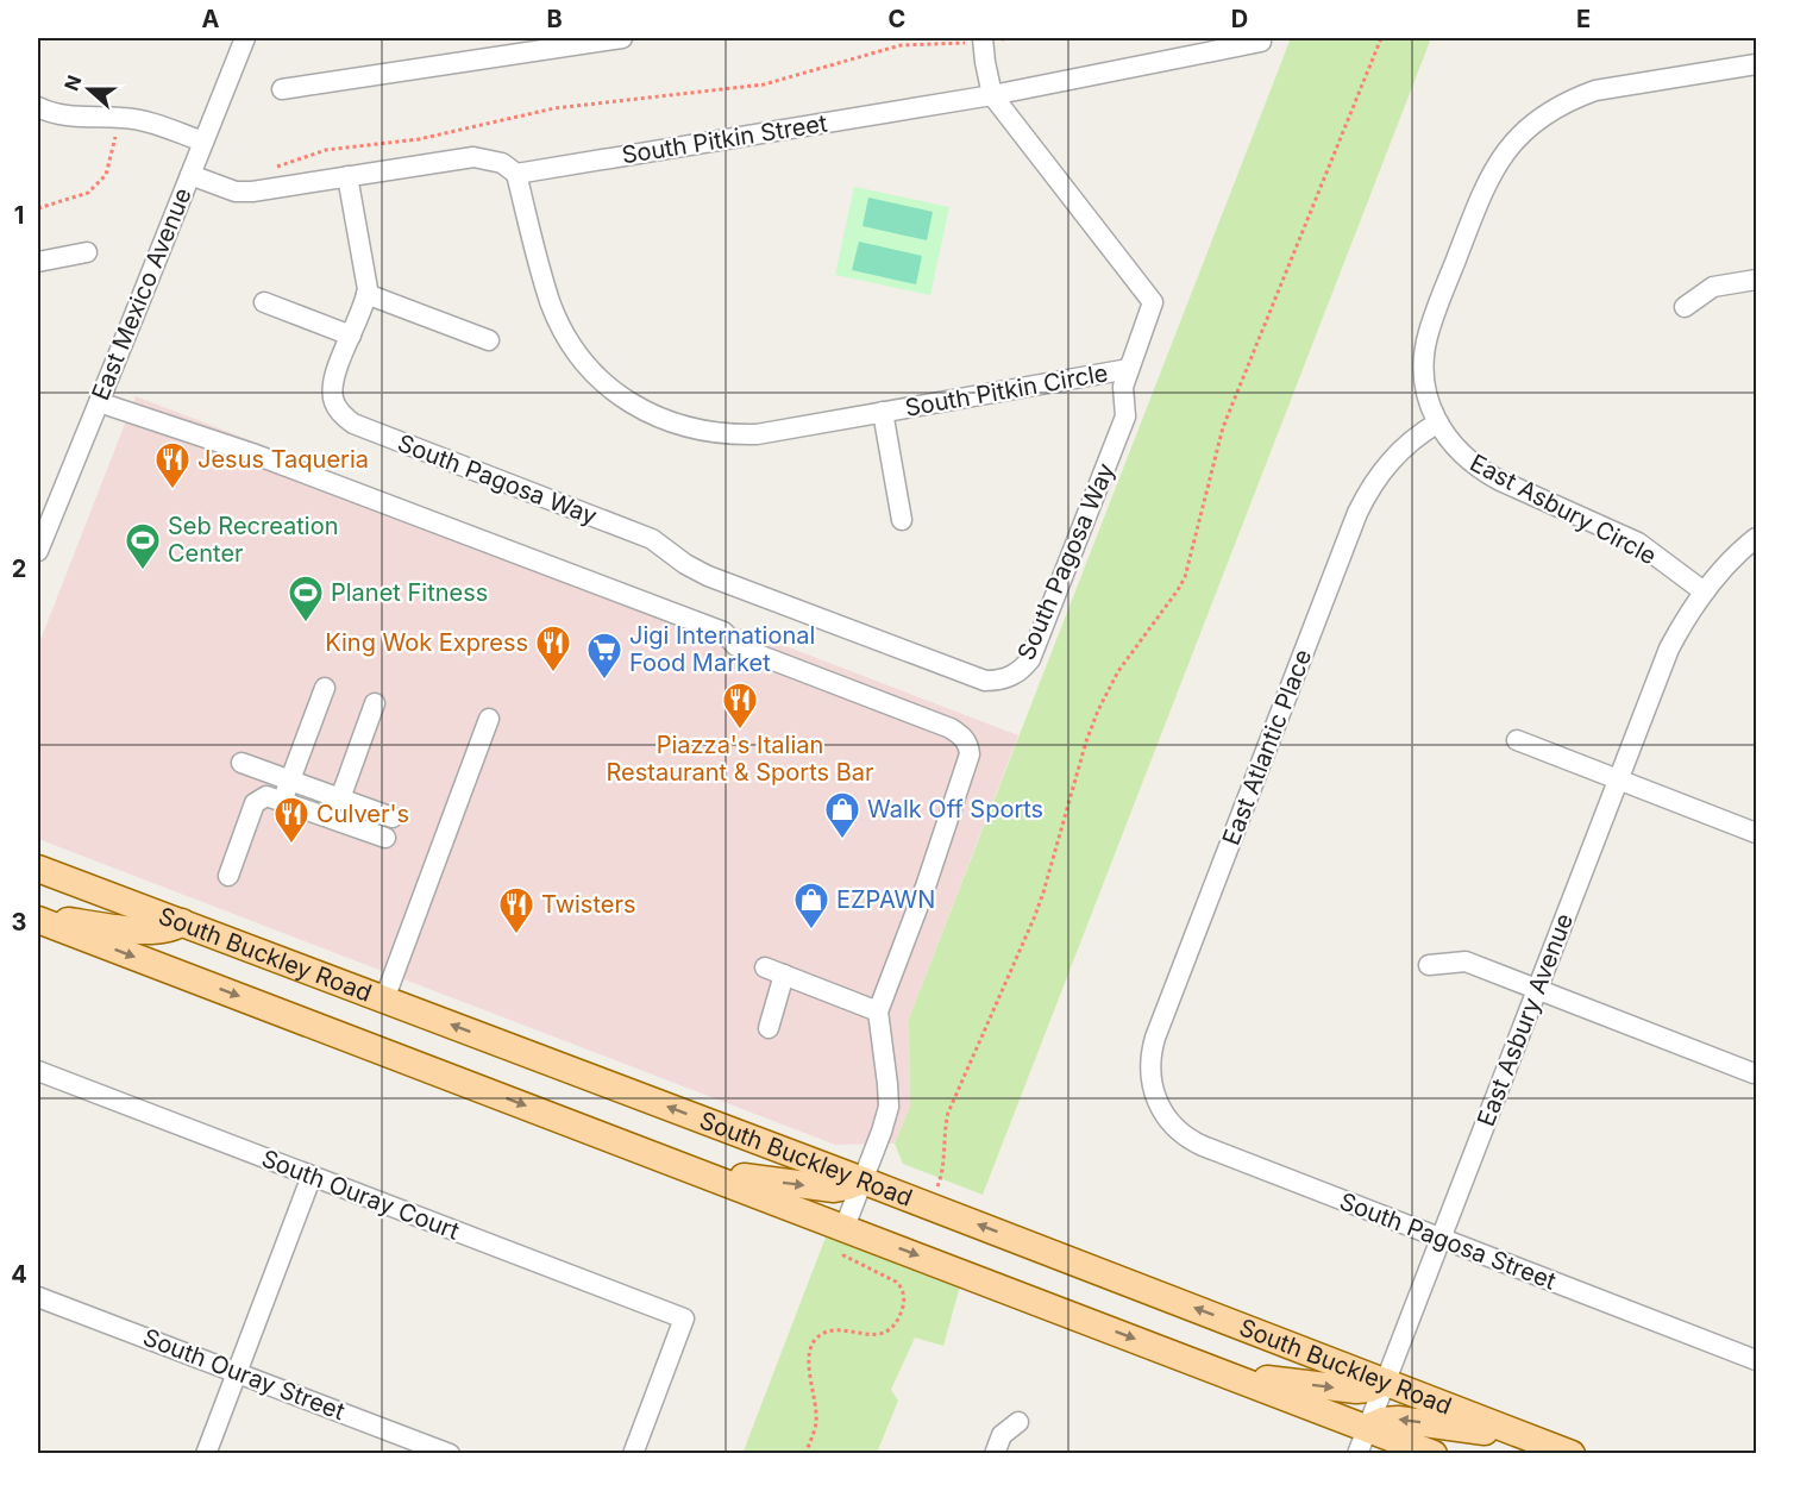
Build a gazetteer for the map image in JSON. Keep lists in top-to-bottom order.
{
  "streets": {
    "main road": ["South Buckley Road"],
    "street": [
      "South Pitkin Street",
      "East Mexico Avenue",
      "South Pitkin Circle",
      "South Pagosa Way",
      "East Asbury Circle",
      "East Atlantic Place",
      "East Asbury Avenue",
      "South Ouray Court",
      "South Pagosa Street",
      "South Ouray Street"
    ]
  },
  "crossings": [
    ["South Pitkin Street", "South Pitkin Circle"],
    ["South Pitkin Street", "South Pagosa Way"],
    ["South Pitkin Circle", "South Pagosa Way"],
    ["East Asbury Circle", "East Atlantic Place"],
    ["East Asbury Circle", "East Asbury Avenue"],
    ["East Atlantic Place", "South Pagosa Street"],
    ["South Buckley Road", "East Asbury Avenue"],
    ["East Asbury Avenue", "South Pagosa Street"]
  ],
  "places": {
    "restaurant": [
      "Jesus Taqueria",
      "King Wok Express",
      "Piazza's Italian Restaurant & Sports Bar",
      "Culver's",
      "Twisters"
    ],
    "sports": ["Seb Recreation Center", "Planet Fitness"],
    "supermarket": ["Jigi International Food Market"],
    "shop": ["Walk Off Sports", "EZPAWN"]
  },
  "north": "left",
  "grid": {
    "columns": [
      "A",
      "B",
      "C",
      "D",
      "E"
    ],
    "rows": [
      "1",
      "2",
      "3",
      "4"
    ]
  }
}
